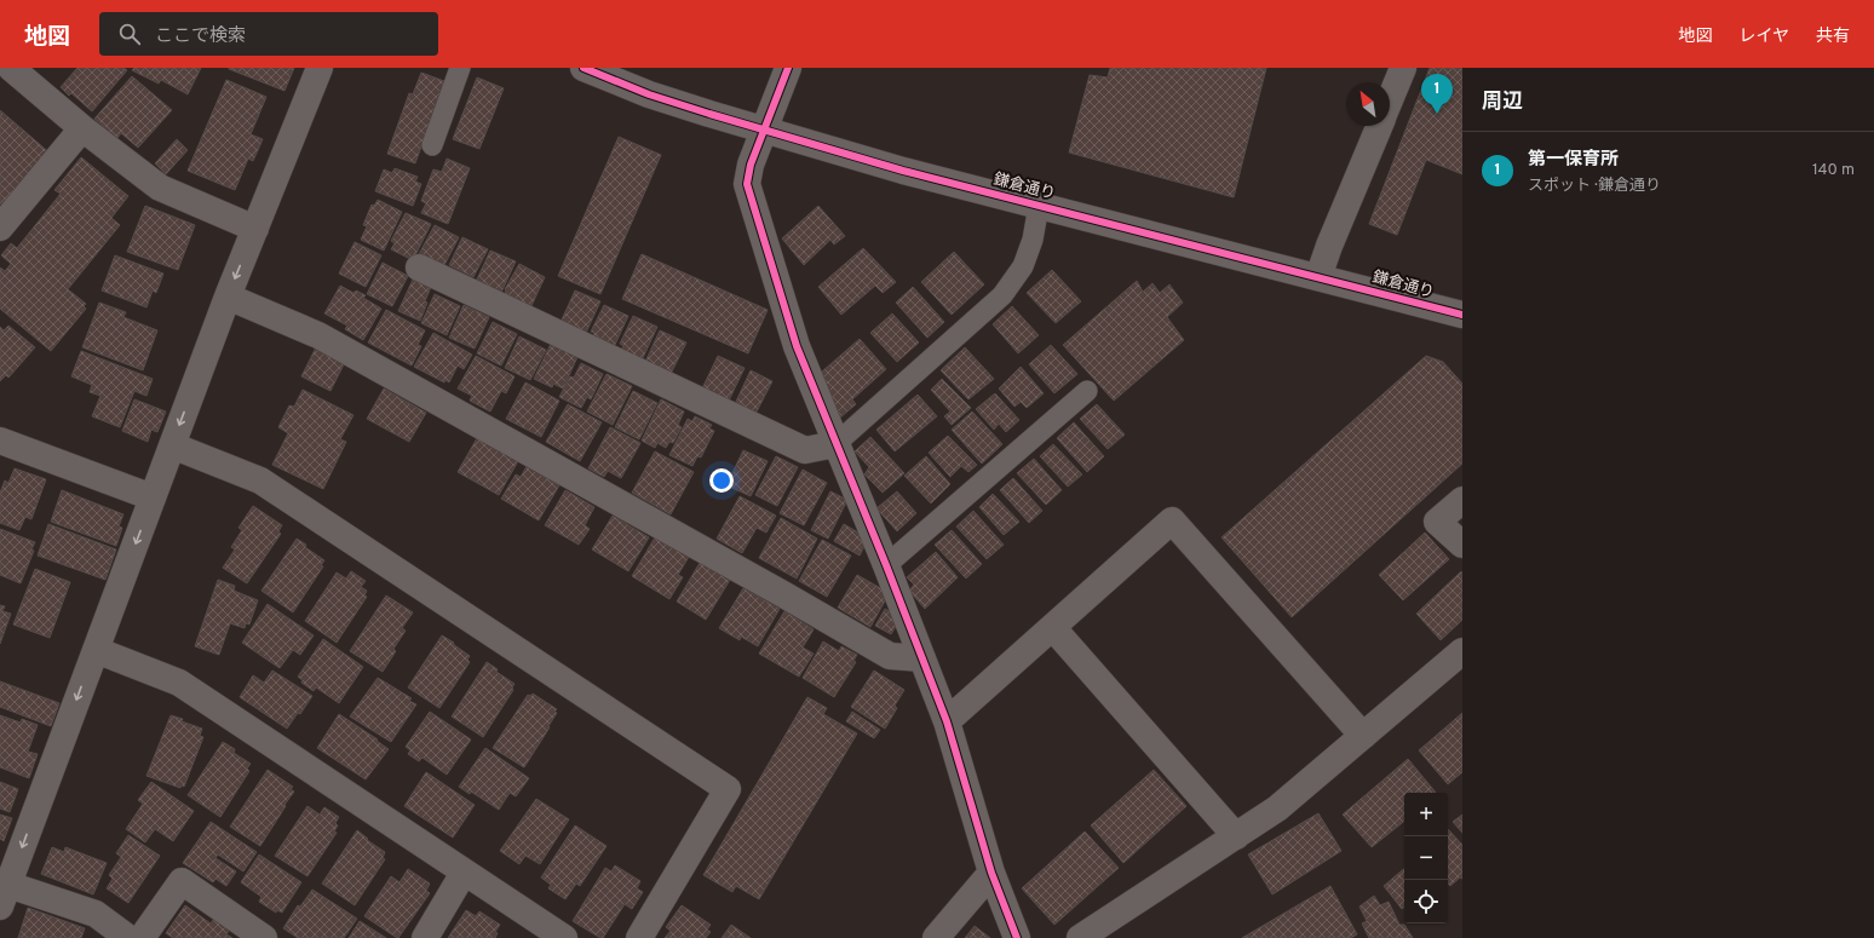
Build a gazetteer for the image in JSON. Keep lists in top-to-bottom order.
{
  "streets": {
    "street": ["鎌倉通り"]
  },
  "north": "top left",
  "page": {
    "header": "地図",
    "search": "ここで検索",
    "nav": ["地図", "レイヤ", "共有"],
    "heading": "周辺",
    "pins": "1",
    "list": [
      {
        "mark": "1",
        "name": "第一保育所",
        "note": "スポット · 鎌倉通り",
        "value": "140 m"
      }
    ],
    "map_buttons": ["+", "−"]
  }
}
